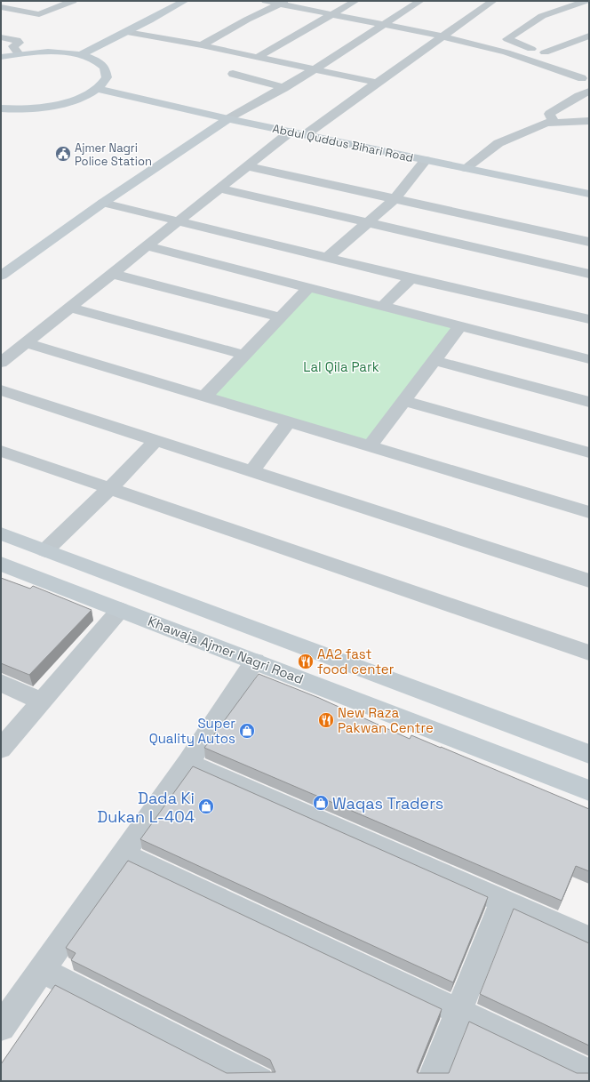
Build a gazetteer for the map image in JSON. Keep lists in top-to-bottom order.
{
  "streets": {
    "street": ["Abdul Quddus Bihari Road", "Khawaja Ajmer Nagri Road"]
  },
  "parks": ["Lal Qila Park"],
  "places": {
    "public building": ["Ajmer Nagri Police Station"],
    "restaurant": ["AA2 fast food center", "New Raza Pakwan Centre"],
    "shop": ["Super Quality Autos", "Waqas Traders", "Dada Ki Dukan L-404"]
  }
}
